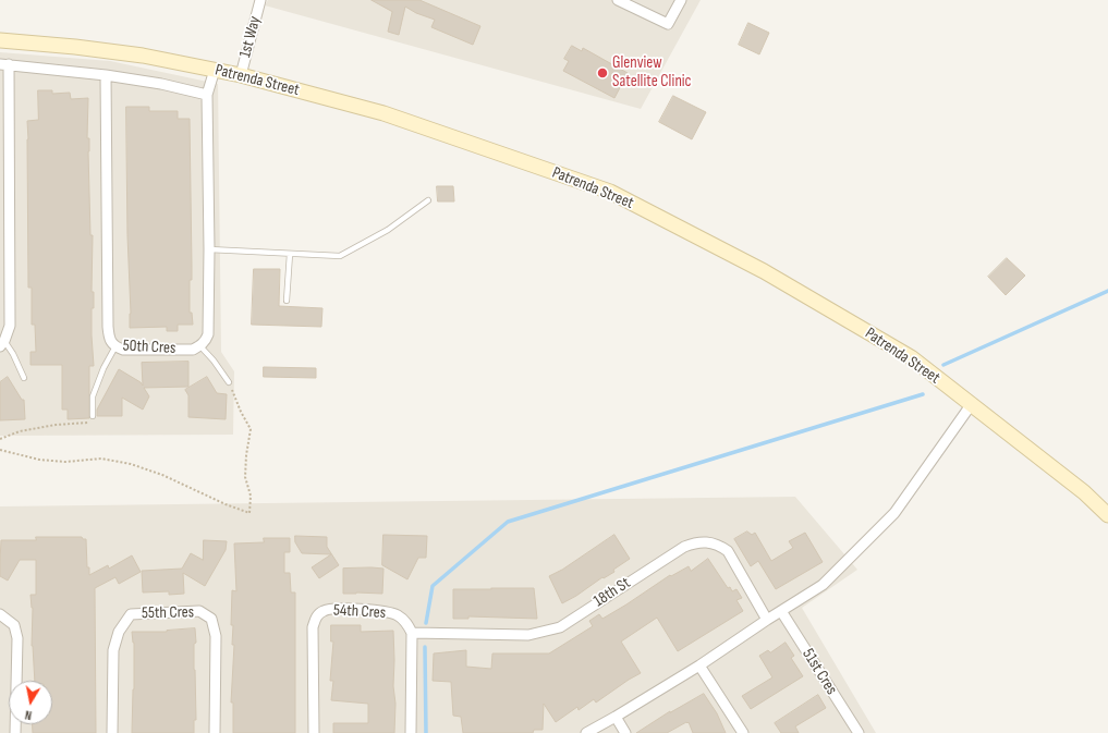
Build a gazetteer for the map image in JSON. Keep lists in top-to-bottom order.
{
  "streets": {
    "street": [
      "1st Way",
      "Patrenda Street",
      "50th Cres",
      "18th St",
      "54th Cres",
      "55th Cres",
      "51st Cres"
    ]
  },
  "crossings": [
    ["1st Way", "Patrenda Street"],
    ["18th St", "54th Cres"]
  ],
  "places": ["Glenview Satellite Clinic"],
  "north": "bottom"
}
